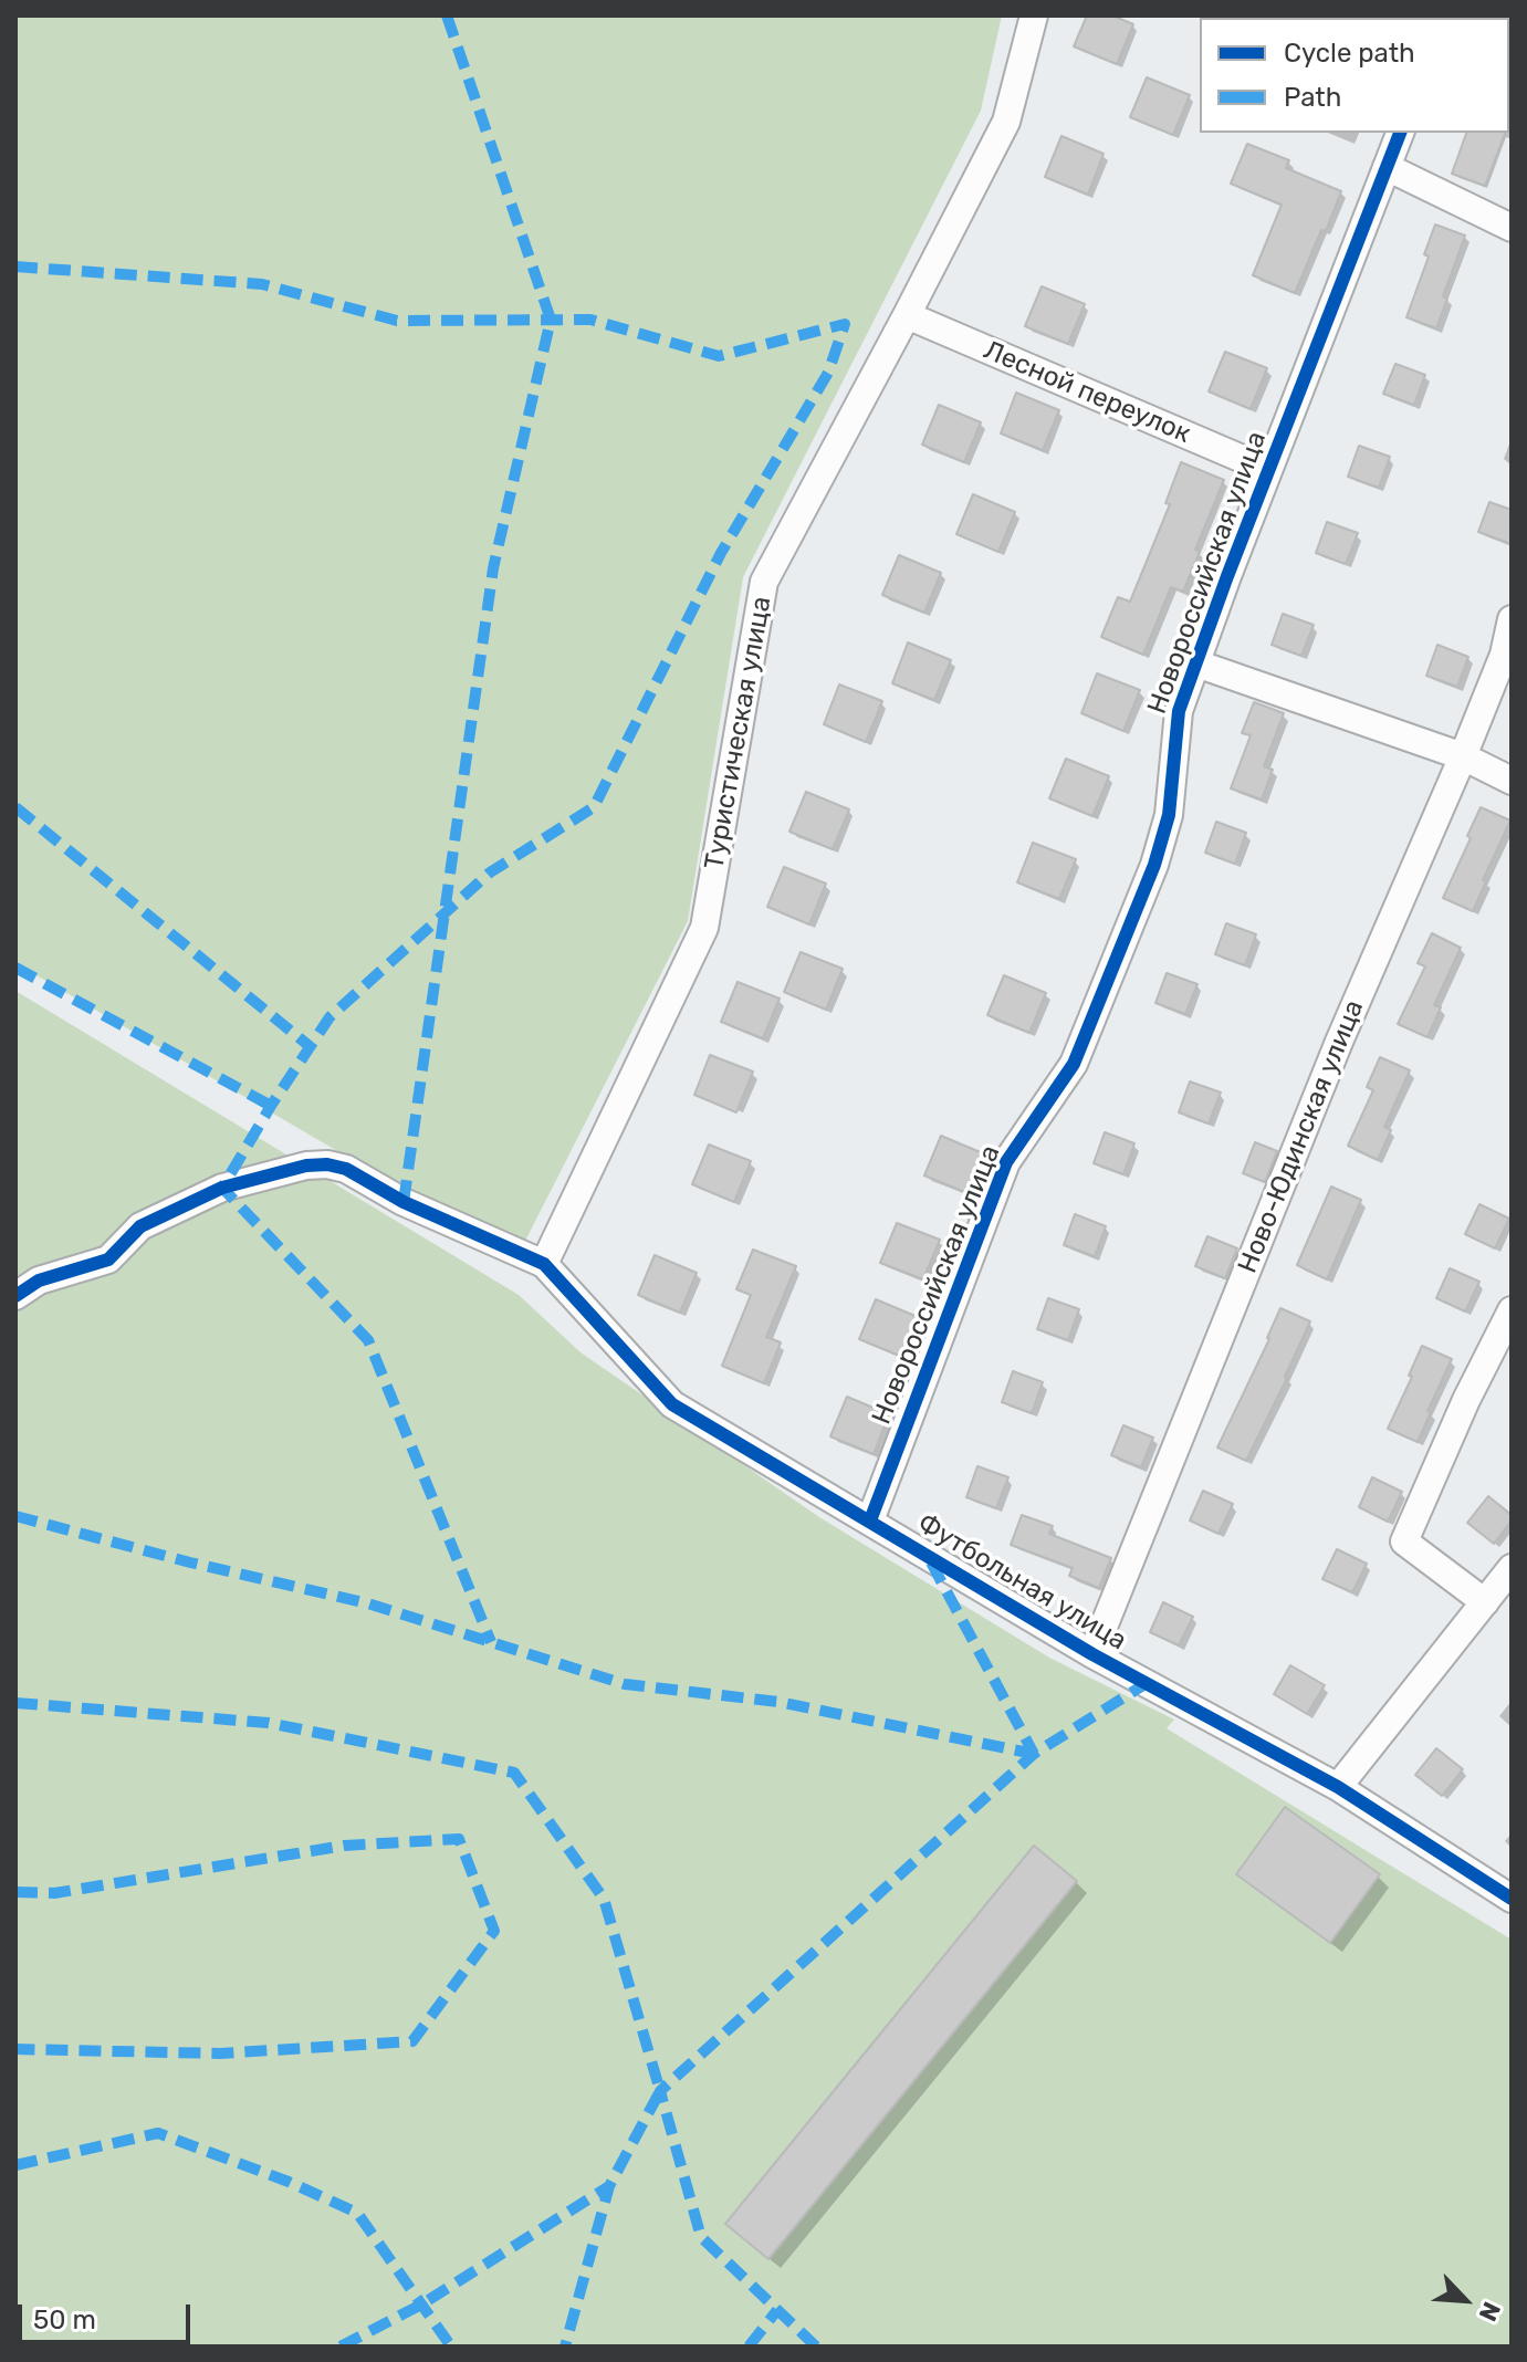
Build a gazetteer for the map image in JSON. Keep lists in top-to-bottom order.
{
  "streets": {
    "street": [
      "Лесной переулок",
      "Новороссийская улица",
      "Туристическая улица",
      "Ново-Юдинская улица",
      "Футбольная улица"
    ]
  },
  "crossings": [
    ["Лесной переулок", "Новороссийская улица"],
    ["Лесной переулок", "Туристическая улица"],
    ["Новороссийская улица", "Футбольная улица"],
    ["Туристическая улица", "Футбольная улица"],
    ["Ново-Юдинская улица", "Футбольная улица"]
  ],
  "legend": ["Cycle path", "Path"],
  "scale_bar": "50 m",
  "north": "bottom right"
}
